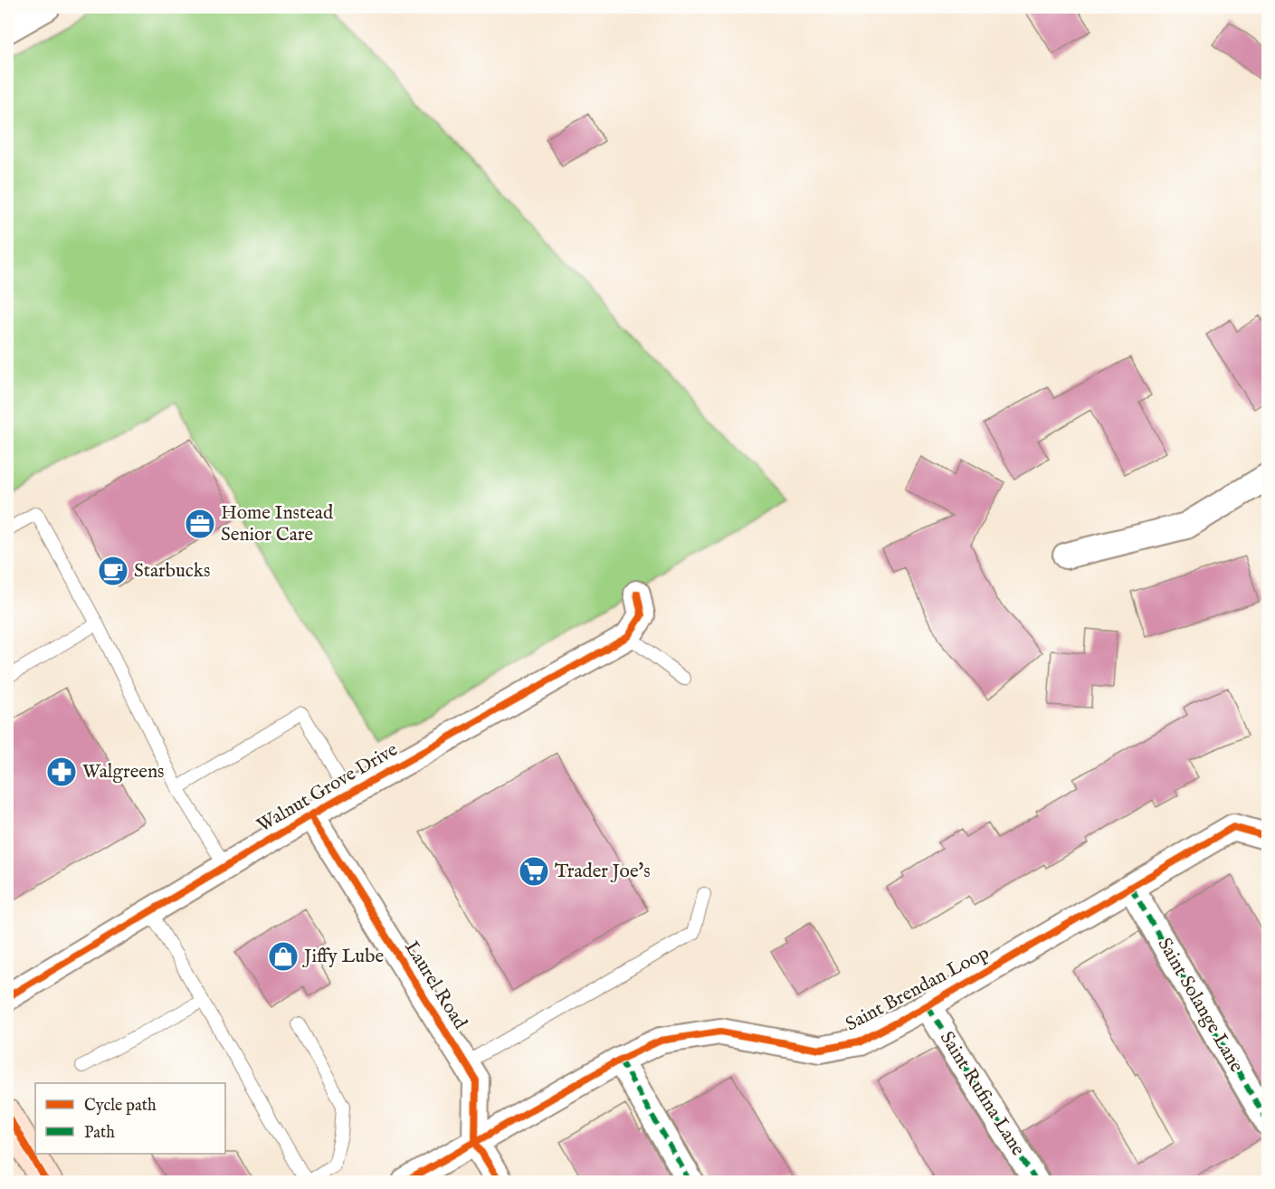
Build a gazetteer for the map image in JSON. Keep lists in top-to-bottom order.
{
  "streets": {
    "street": [
      "Walnut Grove Drive",
      "Laurel Road",
      "Saint Brendan Loop",
      "Saint Solange Lane",
      "Saint Rufina Lane"
    ]
  },
  "crossings": [
    ["Walnut Grove Drive", "Laurel Road"],
    ["Laurel Road", "Saint Brendan Loop"],
    ["Saint Brendan Loop", "Saint Solange Lane"],
    ["Saint Brendan Loop", "Saint Rufina Lane"]
  ],
  "places": {
    "office": ["Home Instead Senior Care"],
    "cafe": ["Starbucks"],
    "pharmacy": ["Walgreens"],
    "supermarket": ["Trader Joe's"],
    "shop": ["Jiffy Lube"]
  },
  "legend": ["Cycle path", "Path"]
}
